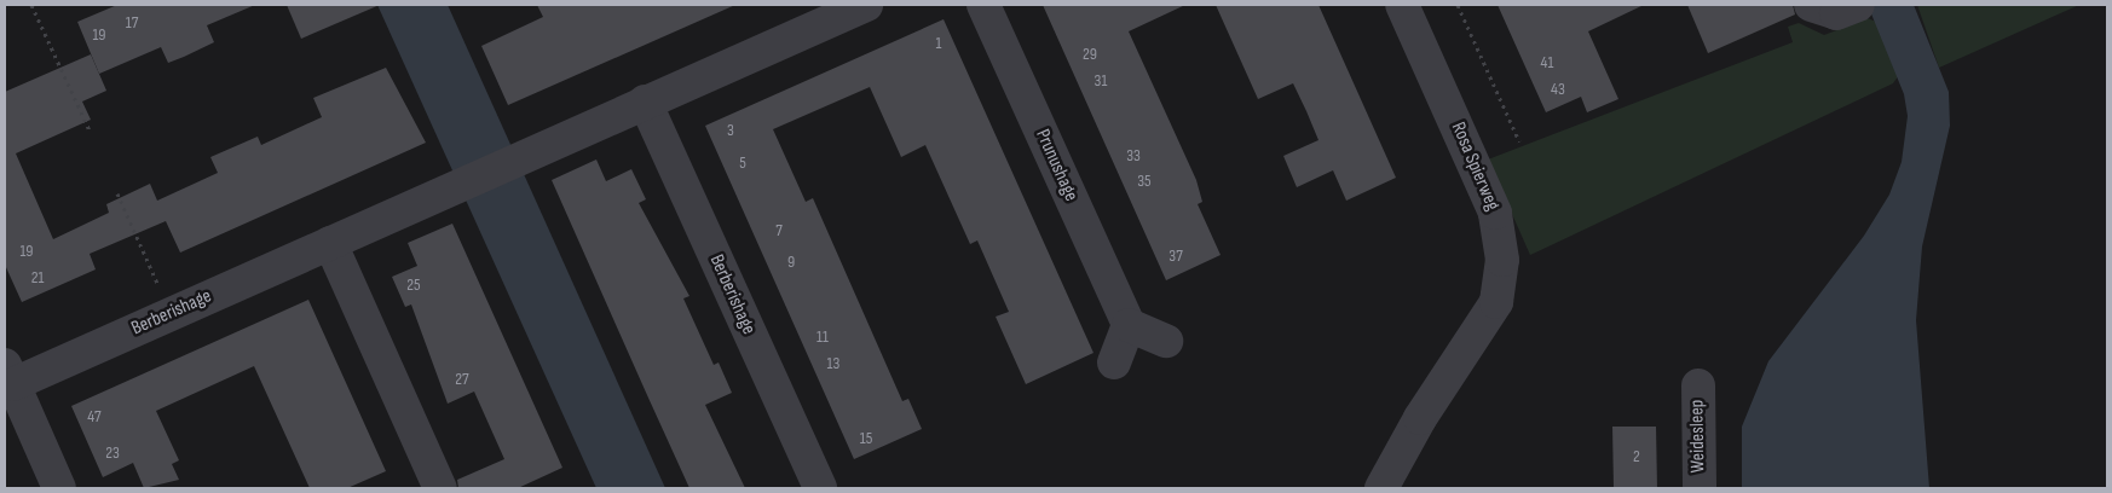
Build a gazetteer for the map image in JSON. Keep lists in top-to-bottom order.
{
  "streets": {
    "street": [
      "Prunushage",
      "Rosa Spierweg",
      "Berberishage",
      "Weidesleep"
    ]
  },
  "house_numbers": [
    "17",
    "19",
    "1",
    "29",
    "41",
    "31",
    "43",
    "3",
    "33",
    "5",
    "35",
    "7",
    "19",
    "37",
    "9",
    "21",
    "25",
    "11",
    "13",
    "27",
    "47",
    "15",
    "23",
    "2"
  ]
}
